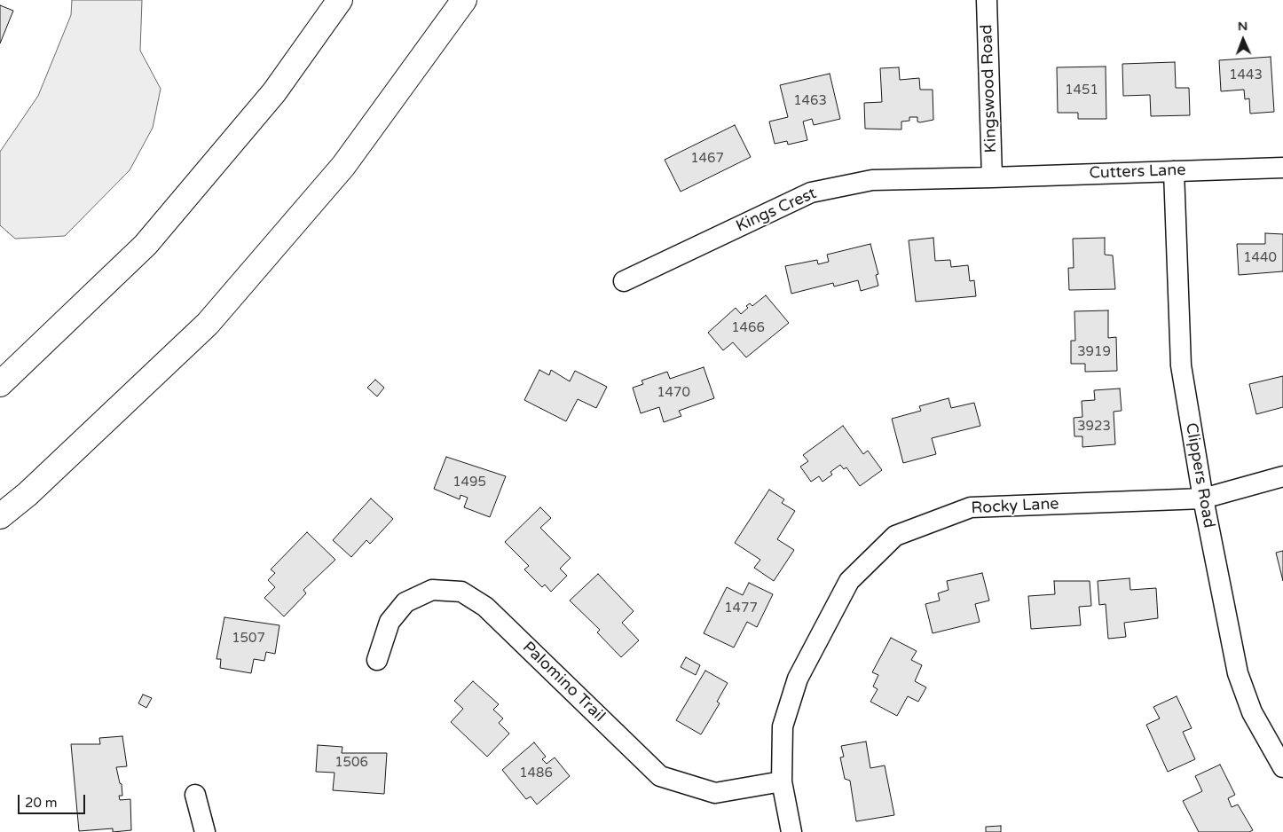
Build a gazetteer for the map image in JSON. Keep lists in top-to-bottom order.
{
  "streets": {
    "street": [
      "Kingswood Road",
      "Cutters Lane",
      "Kings Crest",
      "Clippers Road",
      "Rocky Lane",
      "Palomino Trail"
    ]
  },
  "crossings": [
    ["Kingswood Road", "Cutters Lane"],
    ["Kingswood Road", "Kings Crest"],
    ["Cutters Lane", "Kings Crest"],
    ["Cutters Lane", "Clippers Road"],
    ["Clippers Road", "Rocky Lane"],
    ["Rocky Lane", "Palomino Trail"]
  ],
  "house_numbers": [
    "1443",
    "1451",
    "1463",
    "1467",
    "1440",
    "1466",
    "3919",
    "1470",
    "3923",
    "1495",
    "1477",
    "1507",
    "1506",
    "1486"
  ],
  "scale_bar": "20 m",
  "north": "top"
}
